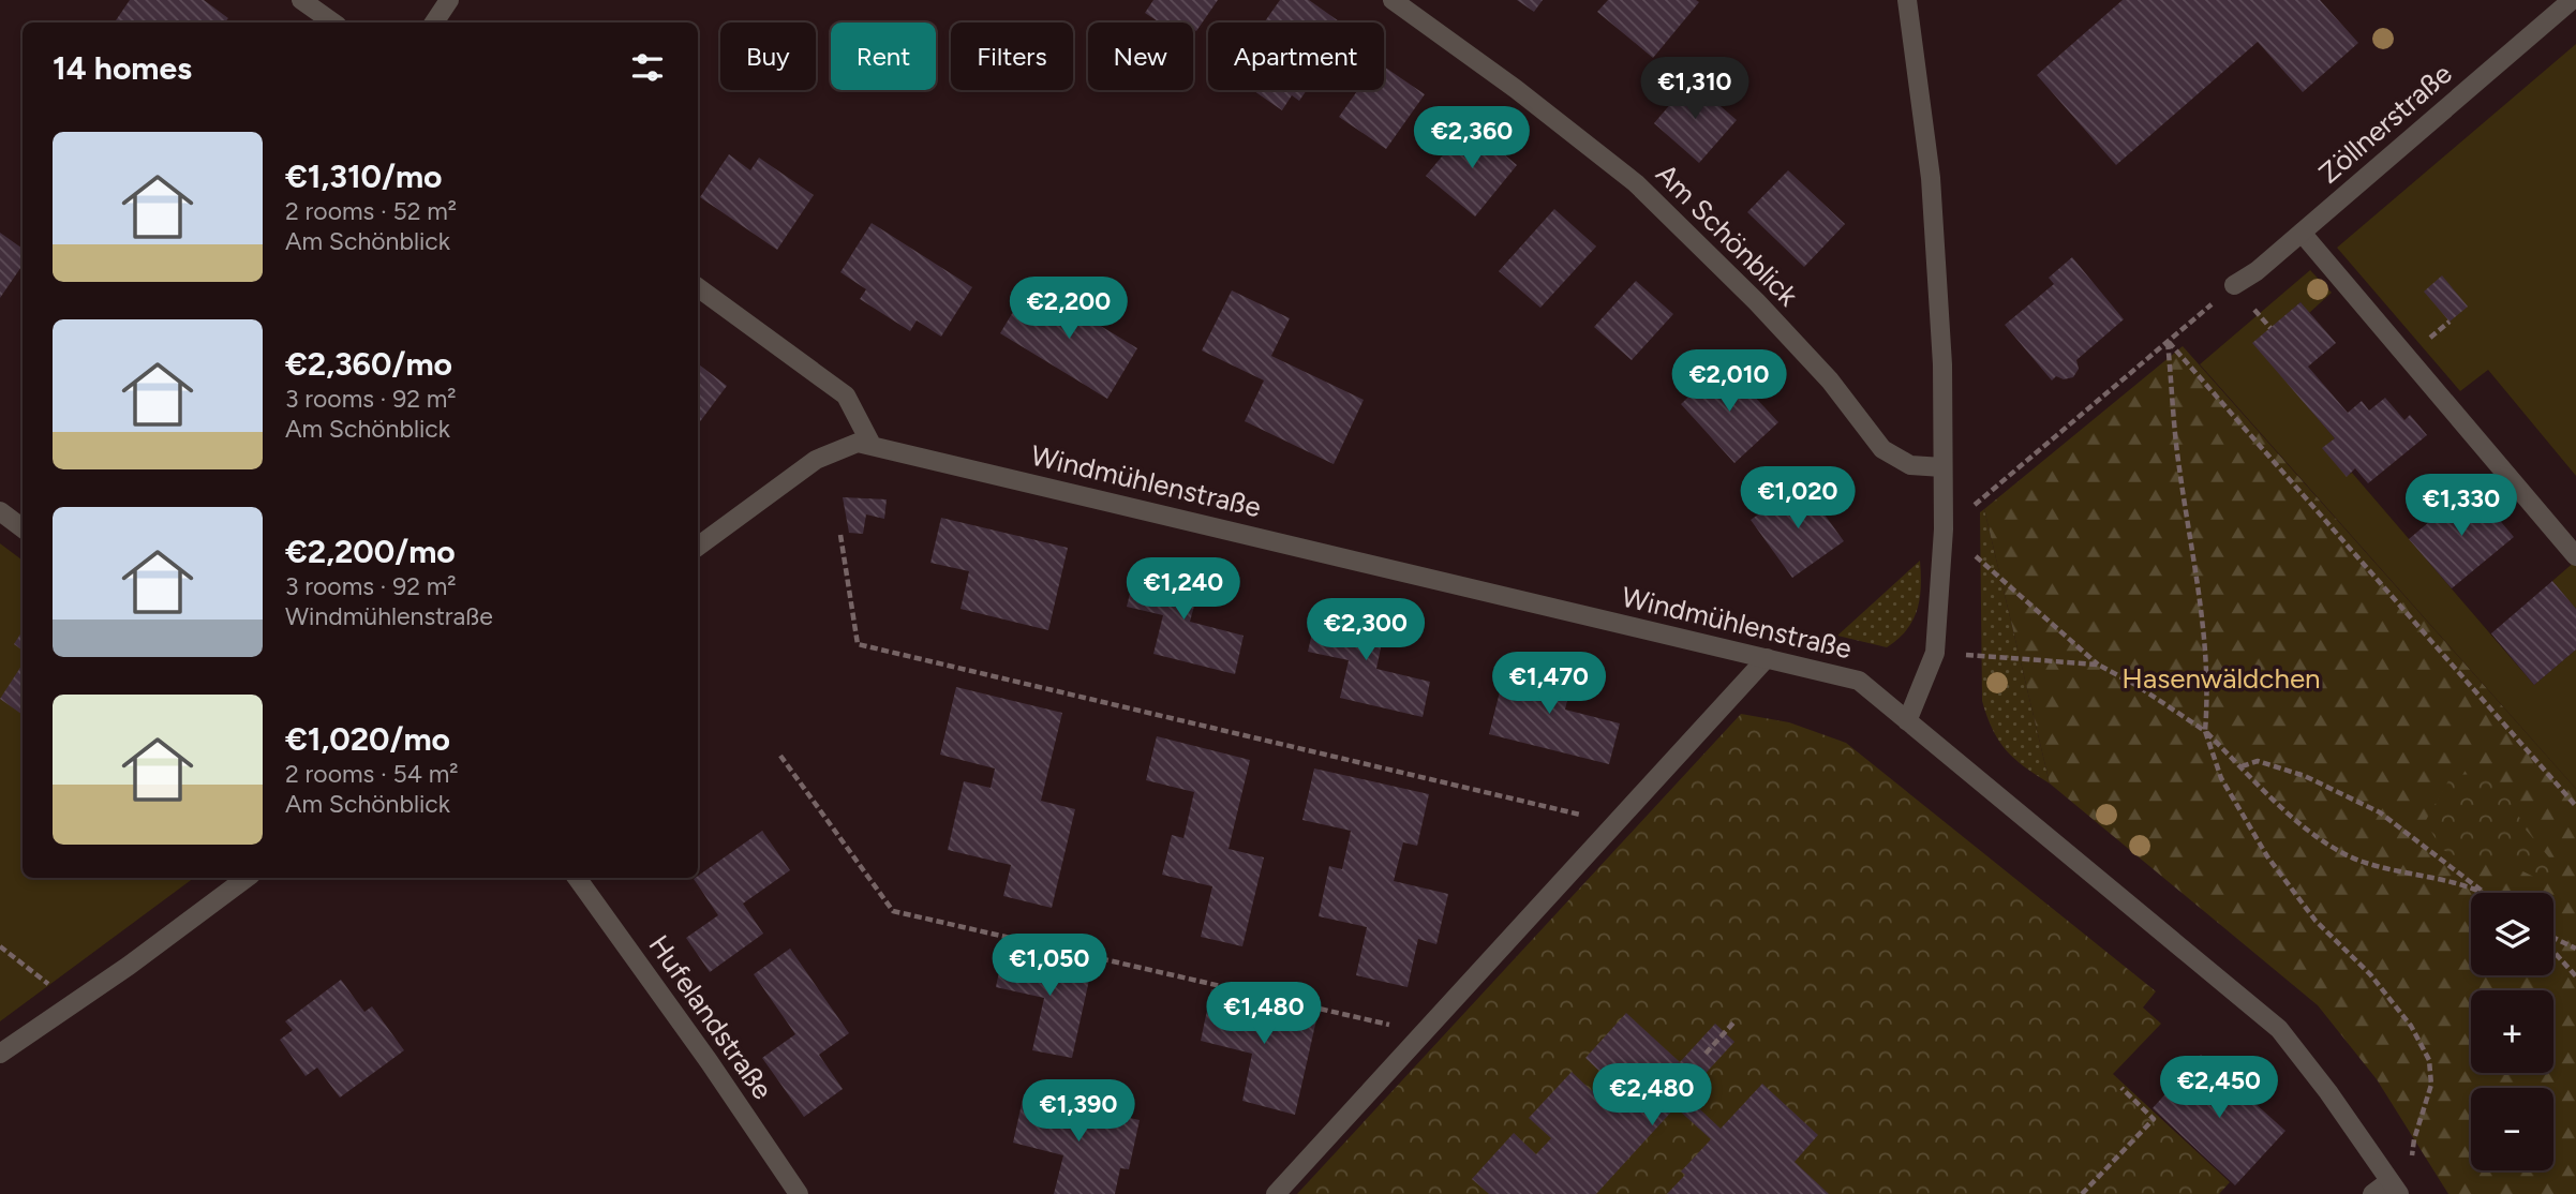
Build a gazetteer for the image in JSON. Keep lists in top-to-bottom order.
{
  "streets": {
    "street": [
      "Zöllnerstraße",
      "Am Schönblick",
      "Windmühlenstraße",
      "Hufelandstraße"
    ]
  },
  "parks": ["Hasenwäldchen"],
  "page": {
    "chip": [
      "Buy",
      "Rent",
      "Filters",
      "New",
      "Apartment"
    ],
    "heading": "14 homes",
    "price": [
      "€1,310",
      "€2,360",
      "€2,200",
      "€2,010",
      "€1,020",
      "€1,330",
      "€1,240",
      "€2,300",
      "€1,470",
      "€1,050",
      "€1,480",
      "€2,450",
      "€2,480",
      "€1,390"
    ],
    "list": [
      {
        "name": "€1,310/mo",
        "note": "2 rooms · 52 m² · Am Schönblick"
      },
      {
        "name": "€2,360/mo",
        "note": "3 rooms · 92 m² · Am Schönblick"
      },
      {
        "name": "€2,200/mo",
        "note": "3 rooms · 92 m² · Windmühlenstraße"
      },
      {
        "name": "€1,020/mo",
        "note": "2 rooms · 54 m² · Am Schönblick"
      }
    ],
    "map_buttons": ["+", "−"]
  }
}
